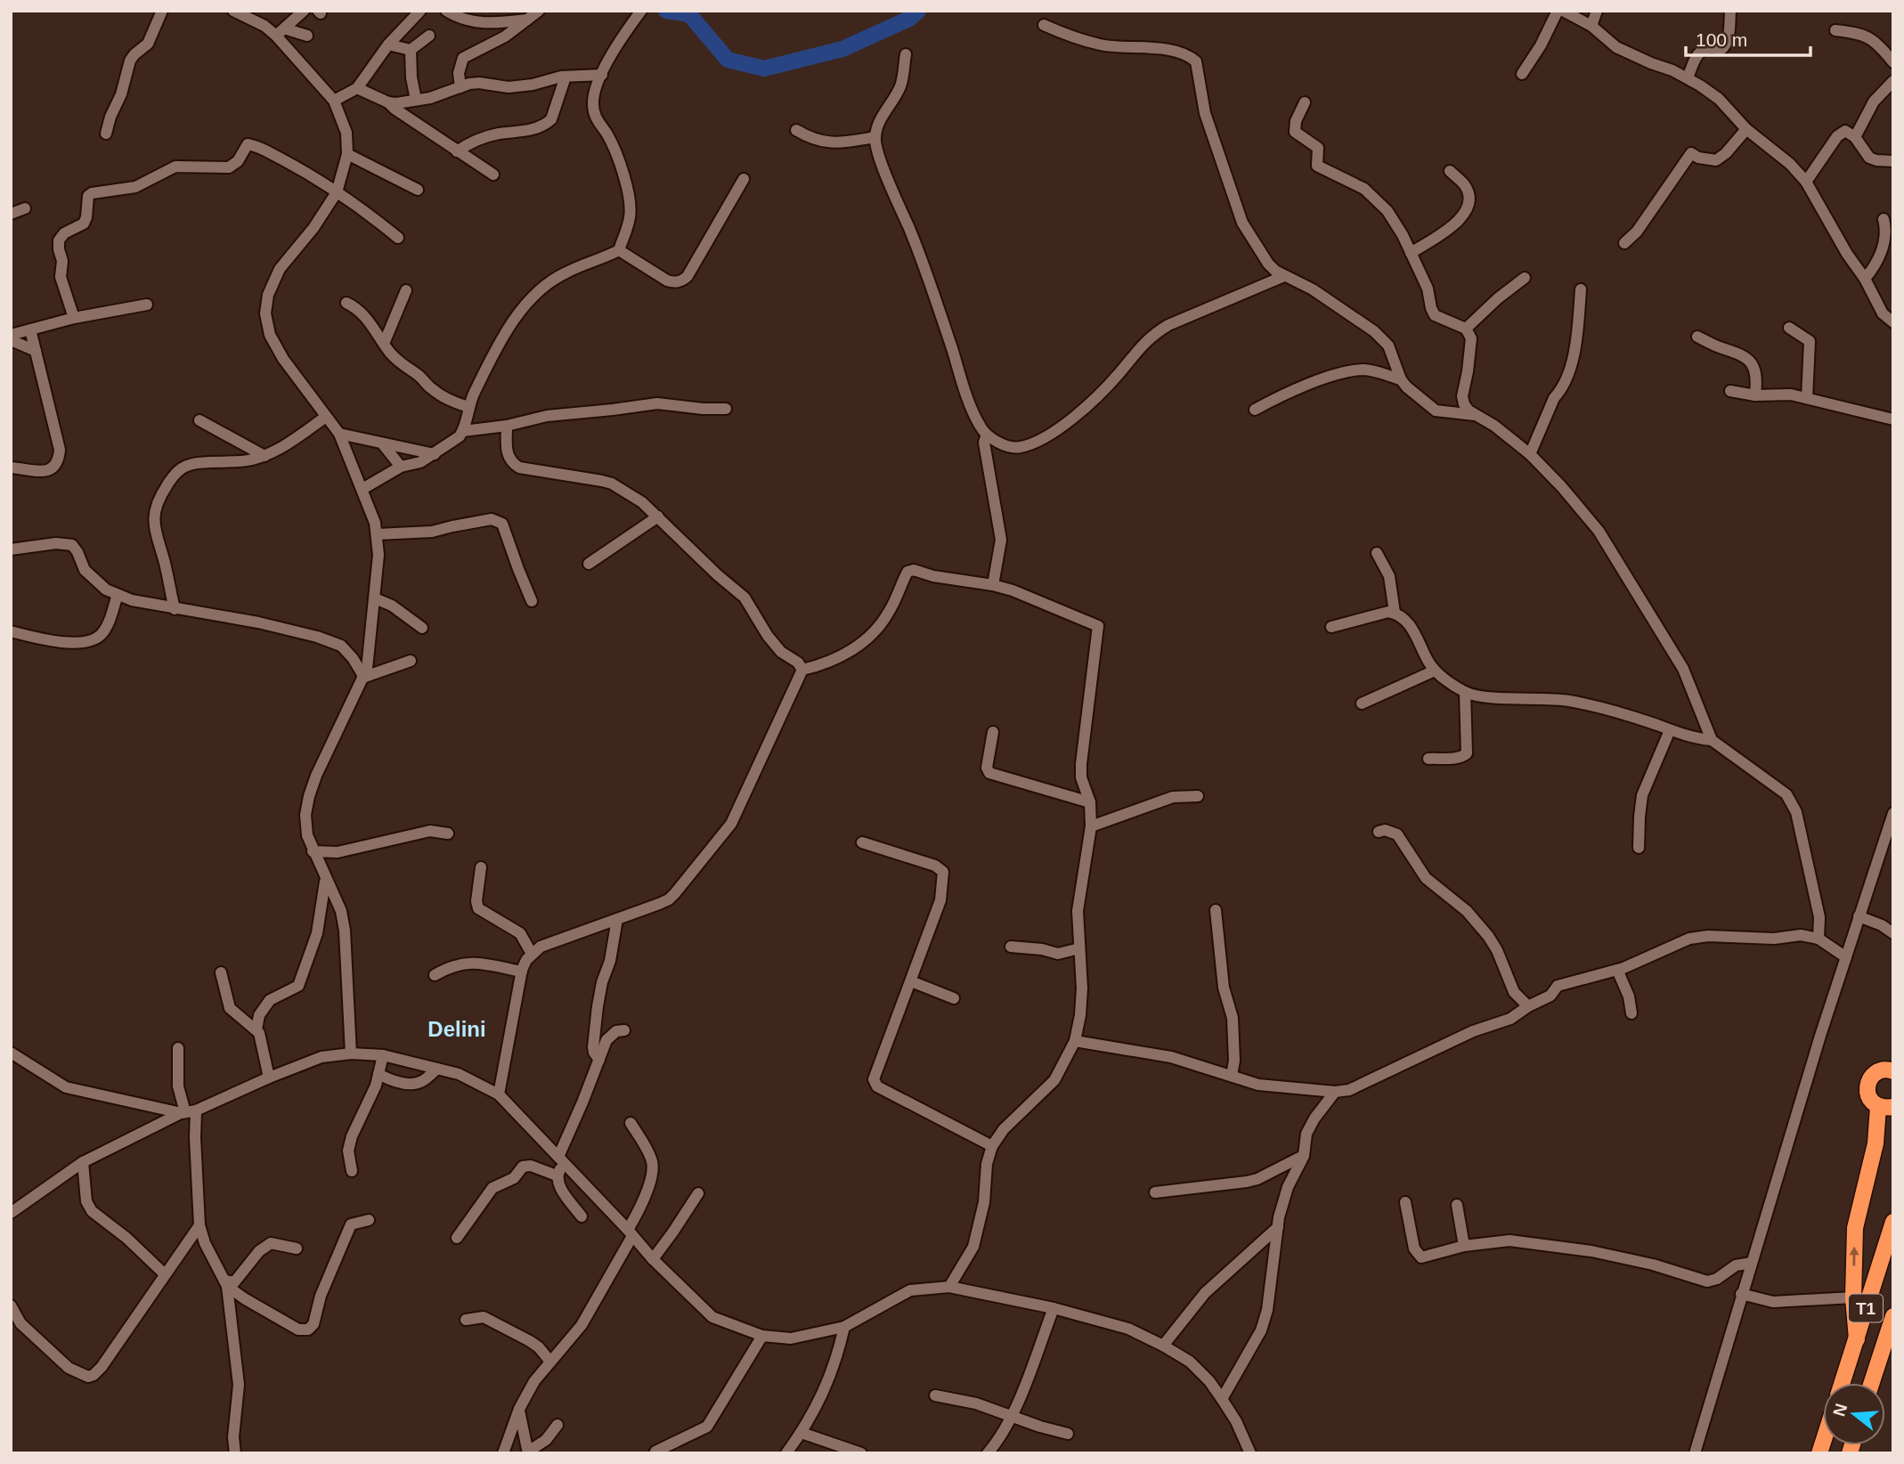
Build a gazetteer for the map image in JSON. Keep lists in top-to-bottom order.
{
  "streets": {
    "highway": ["T1"]
  },
  "districts": ["Delini"],
  "scale_bar": "100 m",
  "north": "left"
}
